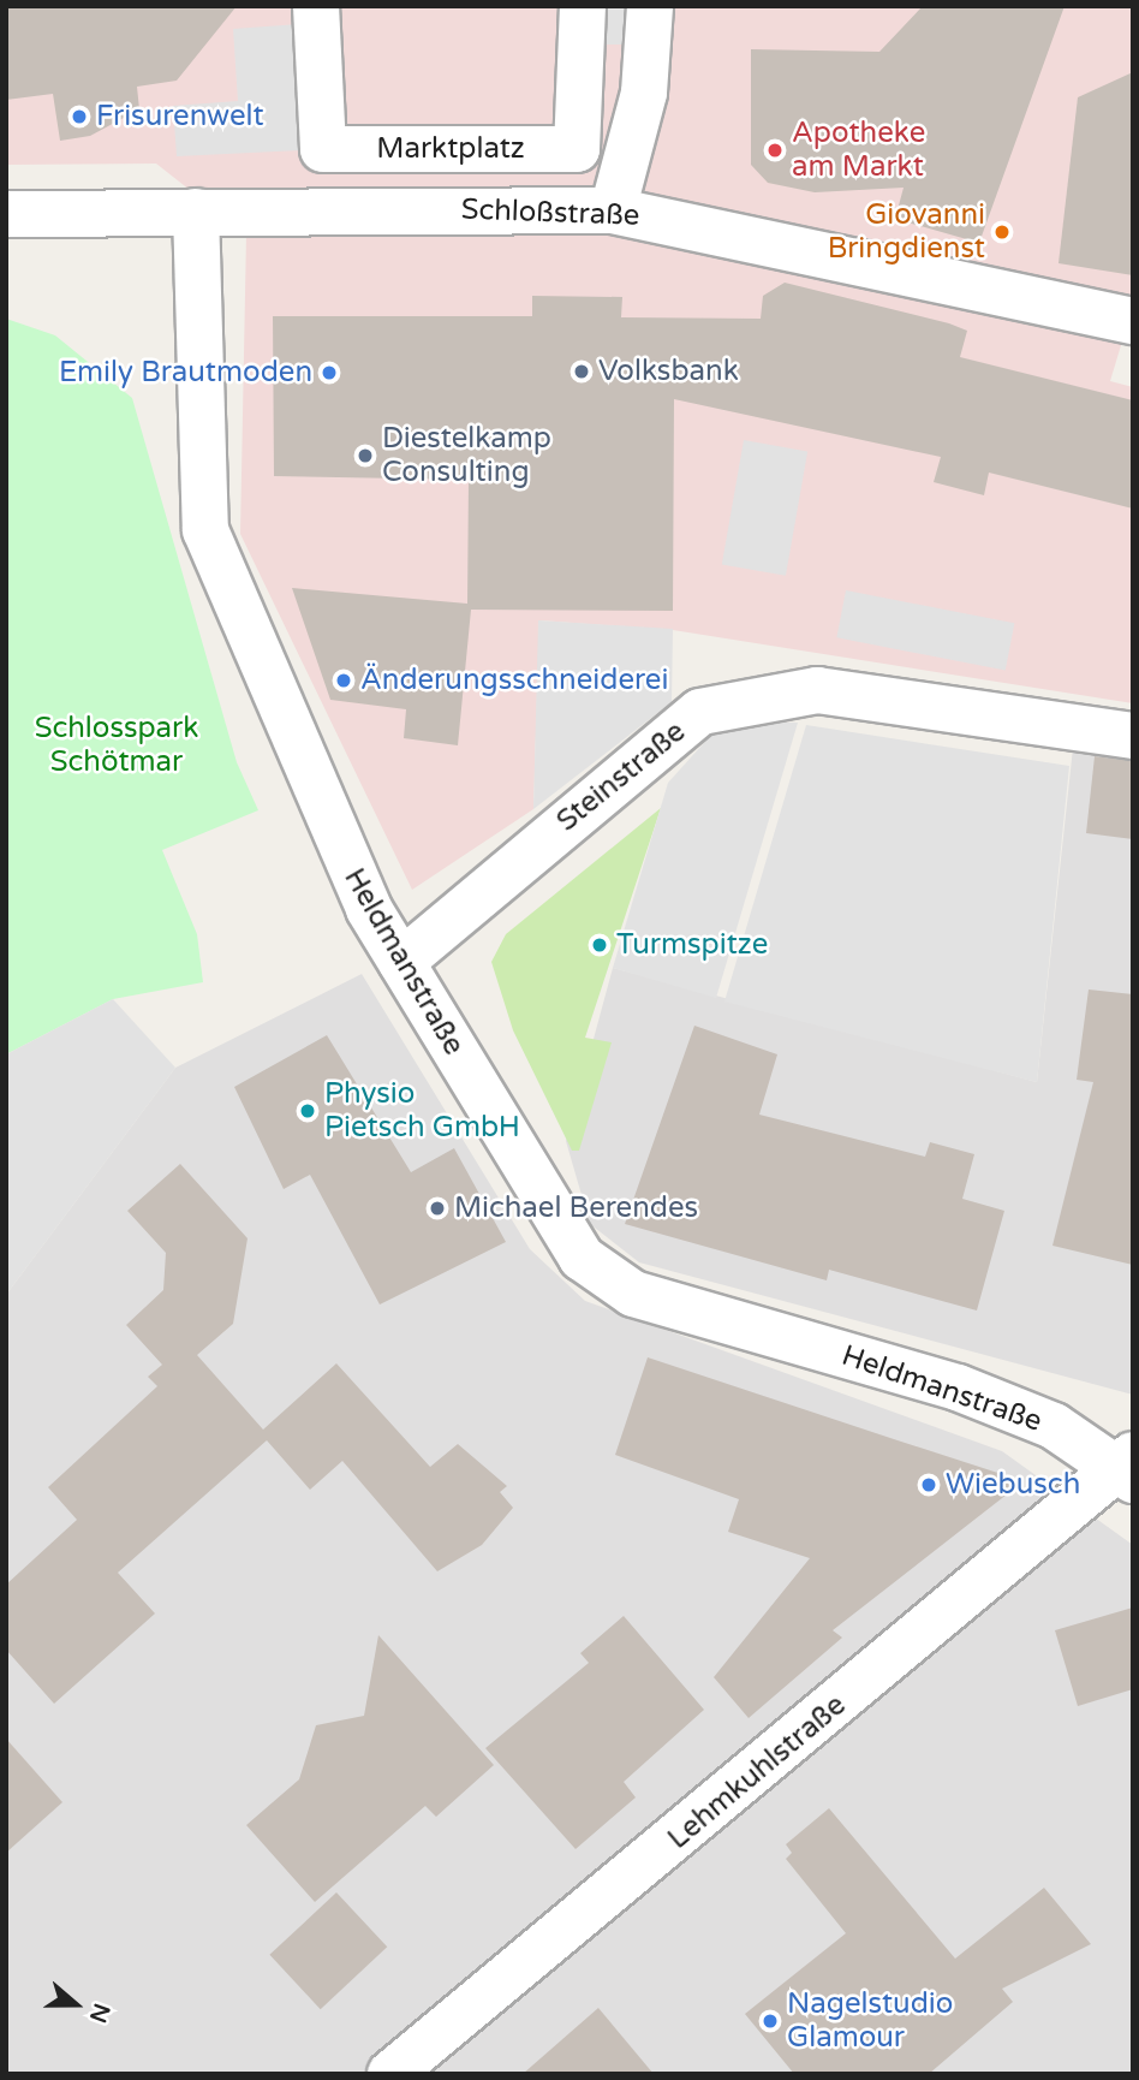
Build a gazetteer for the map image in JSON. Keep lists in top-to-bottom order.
{
  "streets": {
    "street": [
      "Marktplatz",
      "Schloßstraße",
      "Steinstraße",
      "Heldmanstraße",
      "Lehmkuhlstraße"
    ]
  },
  "crossings": [
    ["Schloßstraße", "Heldmanstraße"],
    ["Steinstraße", "Heldmanstraße"],
    ["Heldmanstraße", "Lehmkuhlstraße"]
  ],
  "parks": ["Schlosspark Schötmar"],
  "places": [
    "Frisurenwelt",
    "Apotheke am Markt",
    "Giovanni Bringdienst",
    "Volksbank",
    "Emily Brautmoden",
    "Diestelkamp Consulting",
    "Änderungsschneiderei",
    "Turmspitze",
    "Physio Pietsch GmbH",
    "Michael Berendes",
    "Wiebusch",
    "Nagelstudio Glamour"
  ],
  "north": "right"
}
